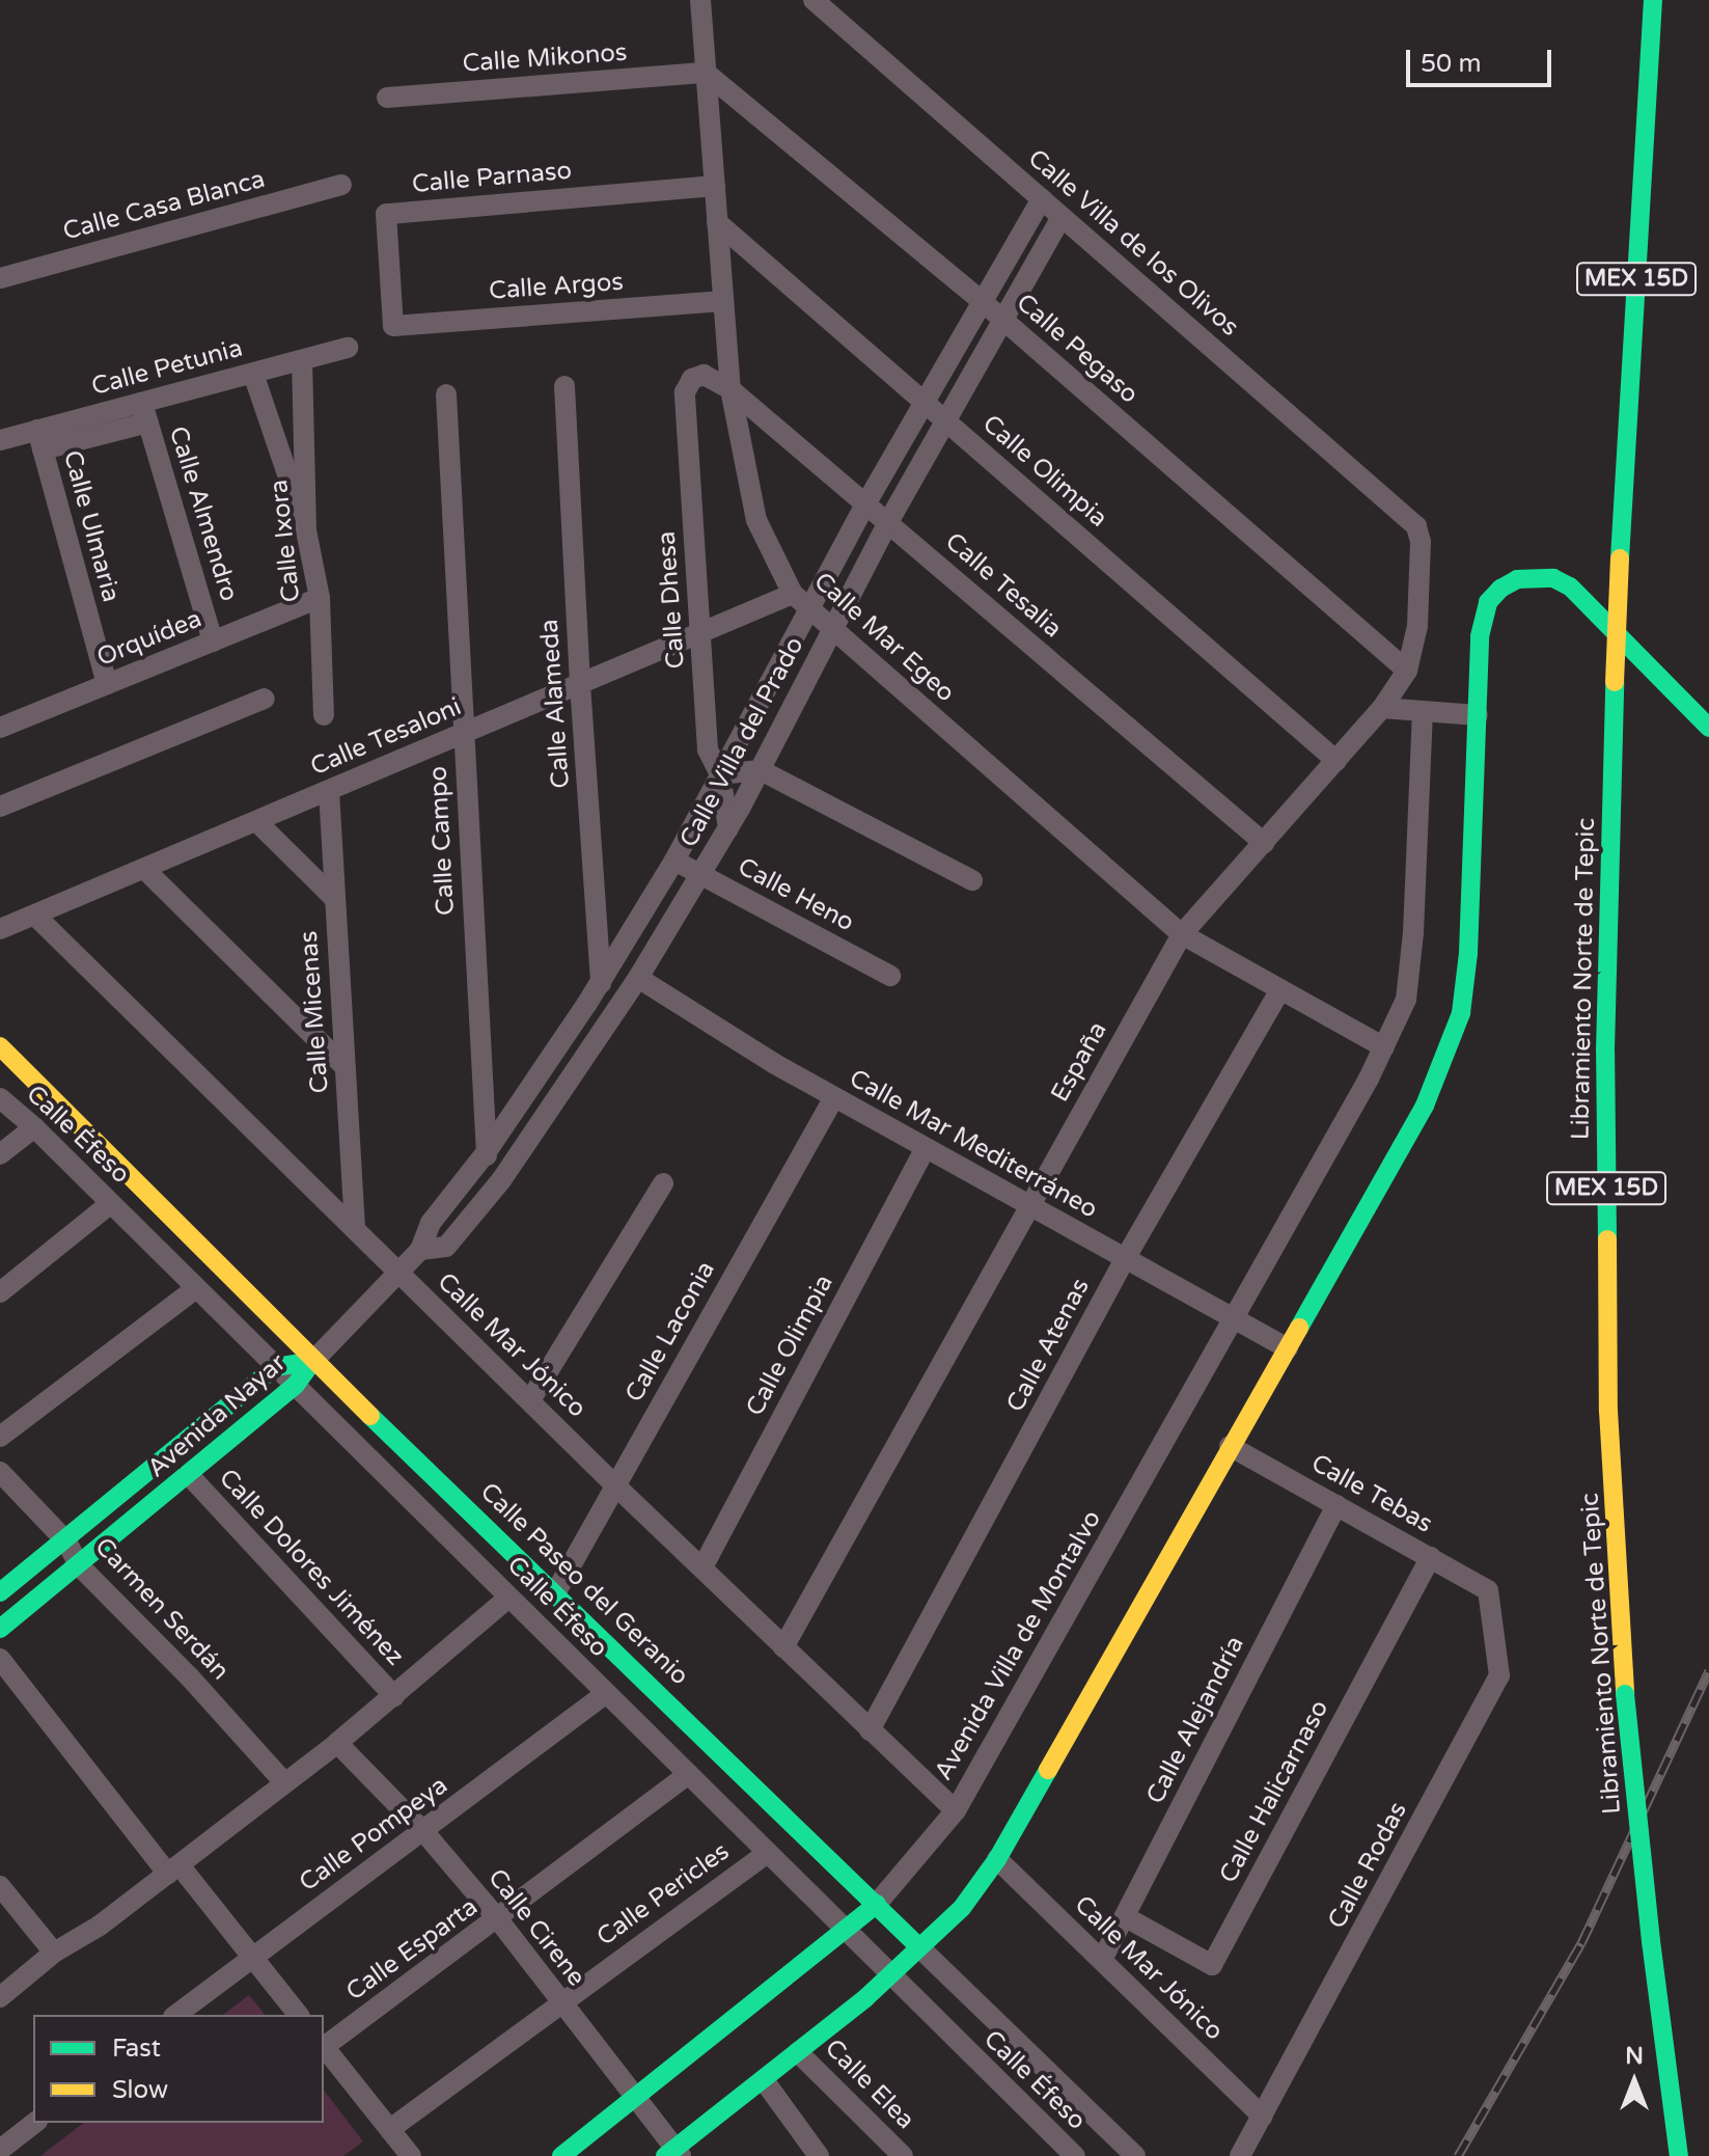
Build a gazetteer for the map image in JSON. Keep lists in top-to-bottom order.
{
  "streets": {
    "main road": [
      "MEX 15D",
      "Libramiento Norte de Tepic",
      "Avenida Nayar",
      "Calle Paseo del Geranio",
      "Avenida Villa de Montalvo"
    ],
    "street": [
      "Calle Mikonos",
      "Calle Parnaso",
      "Calle Casa Blanca",
      "Calle Villa de los Olivos",
      "Calle Argos",
      "Calle Pegaso",
      "Calle Petunia",
      "Calle Olimpia",
      "Calle Almendro",
      "Calle Ulmaria",
      "Calle Ixora",
      "Calle Tesalia",
      "Calle Dhesa",
      "Calle Mar Egeo",
      "Orquídea",
      "Calle Alameda",
      "Calle Tesaloni",
      "Calle Villa del Prado",
      "Calle Campo",
      "Calle Heno",
      "Calle Micenas",
      "España",
      "Calle Éfeso",
      "Calle Mar Mediterráneo",
      "Calle Laconia",
      "Calle Mar Jónico",
      "Calle Atenas",
      "Calle Tebas",
      "Calle Dolores Jiménez",
      "Carmen Serdán",
      "Calle Alejandría",
      "Calle Halicarnaso",
      "Calle Pompeya",
      "Calle Rodas",
      "Calle Pericles",
      "Calle Cirene",
      "Calle Esparta",
      "Calle Elea"
    ]
  },
  "crossings": [
    ["Calle Mikonos", "Calle Pegaso"],
    ["Calle Mikonos", "Calle Mar Egeo"],
    ["Calle Parnaso", "Calle Argos"],
    ["Calle Parnaso", "Calle Mar Egeo"],
    ["Calle Villa de los Olivos", "Calle Villa del Prado"],
    ["Calle Villa de los Olivos", "España"],
    ["Calle Argos", "Calle Mar Egeo"],
    ["Calle Pegaso", "Calle Mar Egeo"],
    ["Calle Pegaso", "Calle Villa del Prado"],
    ["Calle Pegaso", "España"],
    ["Calle Petunia", "Calle Almendro"],
    ["Calle Petunia", "Calle Ulmaria"],
    ["Calle Petunia", "Calle Ixora"],
    ["Calle Olimpia", "Calle Mar Egeo"],
    ["Calle Olimpia", "Calle Villa del Prado"],
    ["Calle Olimpia", "España"],
    ["Calle Olimpia", "Calle Mar Mediterráneo"],
    ["Calle Olimpia", "Calle Mar Jónico"],
    ["Calle Almendro", "Orquídea"],
    ["Calle Ulmaria", "Orquídea"],
    ["Calle Ixora", "Orquídea"],
    ["Calle Tesalia", "Calle Dhesa"],
    ["Calle Tesalia", "Calle Mar Egeo"],
    ["Calle Tesalia", "Calle Villa del Prado"],
    ["Calle Tesalia", "España"],
    ["Calle Dhesa", "Calle Tesaloni"],
    ["Calle Dhesa", "Calle Villa del Prado"],
    ["Calle Mar Egeo", "Calle Tesaloni"],
    ["Calle Mar Egeo", "Calle Villa del Prado"],
    ["Calle Mar Egeo", "España"],
    ["Calle Mar Egeo", "Calle Atenas"],
    ["Calle Mar Egeo", "Avenida Villa de Montalvo"],
    ["Calle Alameda", "Calle Tesaloni"],
    ["Calle Alameda", "Calle Villa del Prado"],
    ["Calle Tesaloni", "Calle Campo"],
    ["Calle Tesaloni", "Calle Micenas"],
    ["Calle Tesaloni", "Calle Mar Jónico"],
    ["Calle Villa del Prado", "Calle Campo"],
    ["Calle Villa del Prado", "Calle Heno"],
    ["Calle Villa del Prado", "Calle Mar Mediterráneo"],
    ["Calle Villa del Prado", "Calle Mar Jónico"],
    ["Calle Villa del Prado", "Avenida Nayar"],
    ["Calle Villa del Prado", "Calle Paseo del Geranio"],
    ["Calle Micenas", "Calle Mar Jónico"],
    ["España", "Calle Mar Mediterráneo"],
    ["España", "Calle Mar Jónico"],
    ["Calle Éfeso", "Avenida Nayar"],
    ["Calle Éfeso", "Avenida Villa de Montalvo"],
    ["Calle Éfeso", "Calle Pompeya"],
    ["Calle Éfeso", "Calle Pericles"],
    ["Calle Éfeso", "Calle Esparta"],
    ["Calle Mar Mediterráneo", "Calle Laconia"],
    ["Calle Mar Mediterráneo", "Calle Atenas"],
    ["Calle Mar Mediterráneo", "Avenida Villa de Montalvo"],
    ["Calle Laconia", "Calle Mar Jónico"],
    ["Calle Laconia", "Calle Paseo del Geranio"],
    ["Calle Mar Jónico", "Calle Atenas"],
    ["Calle Mar Jónico", "Avenida Villa de Montalvo"],
    ["Calle Mar Jónico", "Calle Alejandría"],
    ["Calle Mar Jónico", "Calle Rodas"],
    ["Avenida Nayar", "Calle Dolores Jiménez"],
    ["Avenida Nayar", "Calle Paseo del Geranio"],
    ["Avenida Nayar", "Carmen Serdán"],
    ["Calle Tebas", "Calle Alejandría"],
    ["Calle Tebas", "Calle Halicarnaso"],
    ["Calle Tebas", "Calle Rodas"],
    ["Calle Paseo del Geranio", "Avenida Villa de Montalvo"],
    ["Avenida Villa de Montalvo", "Calle Cirene"],
    ["Calle Alejandría", "Calle Halicarnaso"],
    ["Calle Pompeya", "Calle Cirene"],
    ["Calle Pericles", "Calle Cirene"],
    ["Calle Cirene", "Calle Esparta"]
  ],
  "legend": ["Fast", "Slow"],
  "scale_bar": "50 m",
  "north": "top"
}
